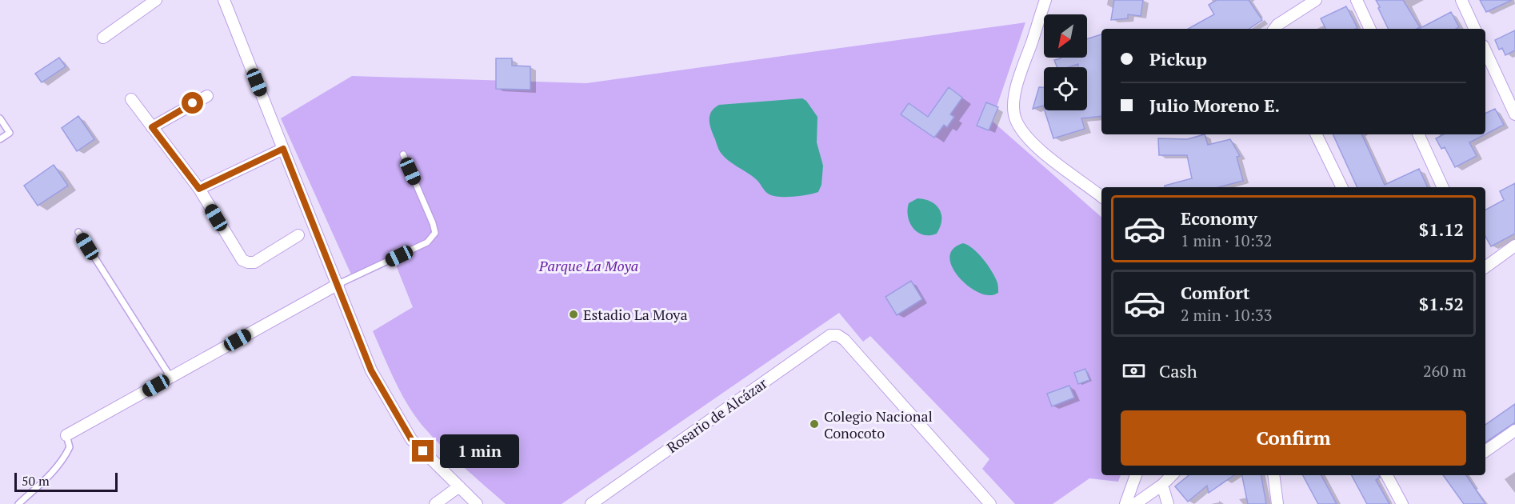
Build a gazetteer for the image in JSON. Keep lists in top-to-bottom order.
{
  "streets": {
    "street": ["Rosario de Alcázar"]
  },
  "parks": ["Parque La Moya"],
  "places": ["Estadio La Moya", "Colegio Nacional Conocoto"],
  "scale_bar": "50 m",
  "north": "bottom left",
  "page": {
    "banner": ["Pickup", "Julio Moreno E."],
    "list": [
      {
        "name": "Economy",
        "note": "1 min · 10:32",
        "value": "$1.12"
      },
      {
        "name": "Comfort",
        "note": "2 min · 10:33",
        "value": "$1.52"
      }
    ],
    "pay": ["Cash", "260 m"],
    "buttons": "Confirm",
    "bubble": "1 min",
    "scale": "50 m"
  }
}
